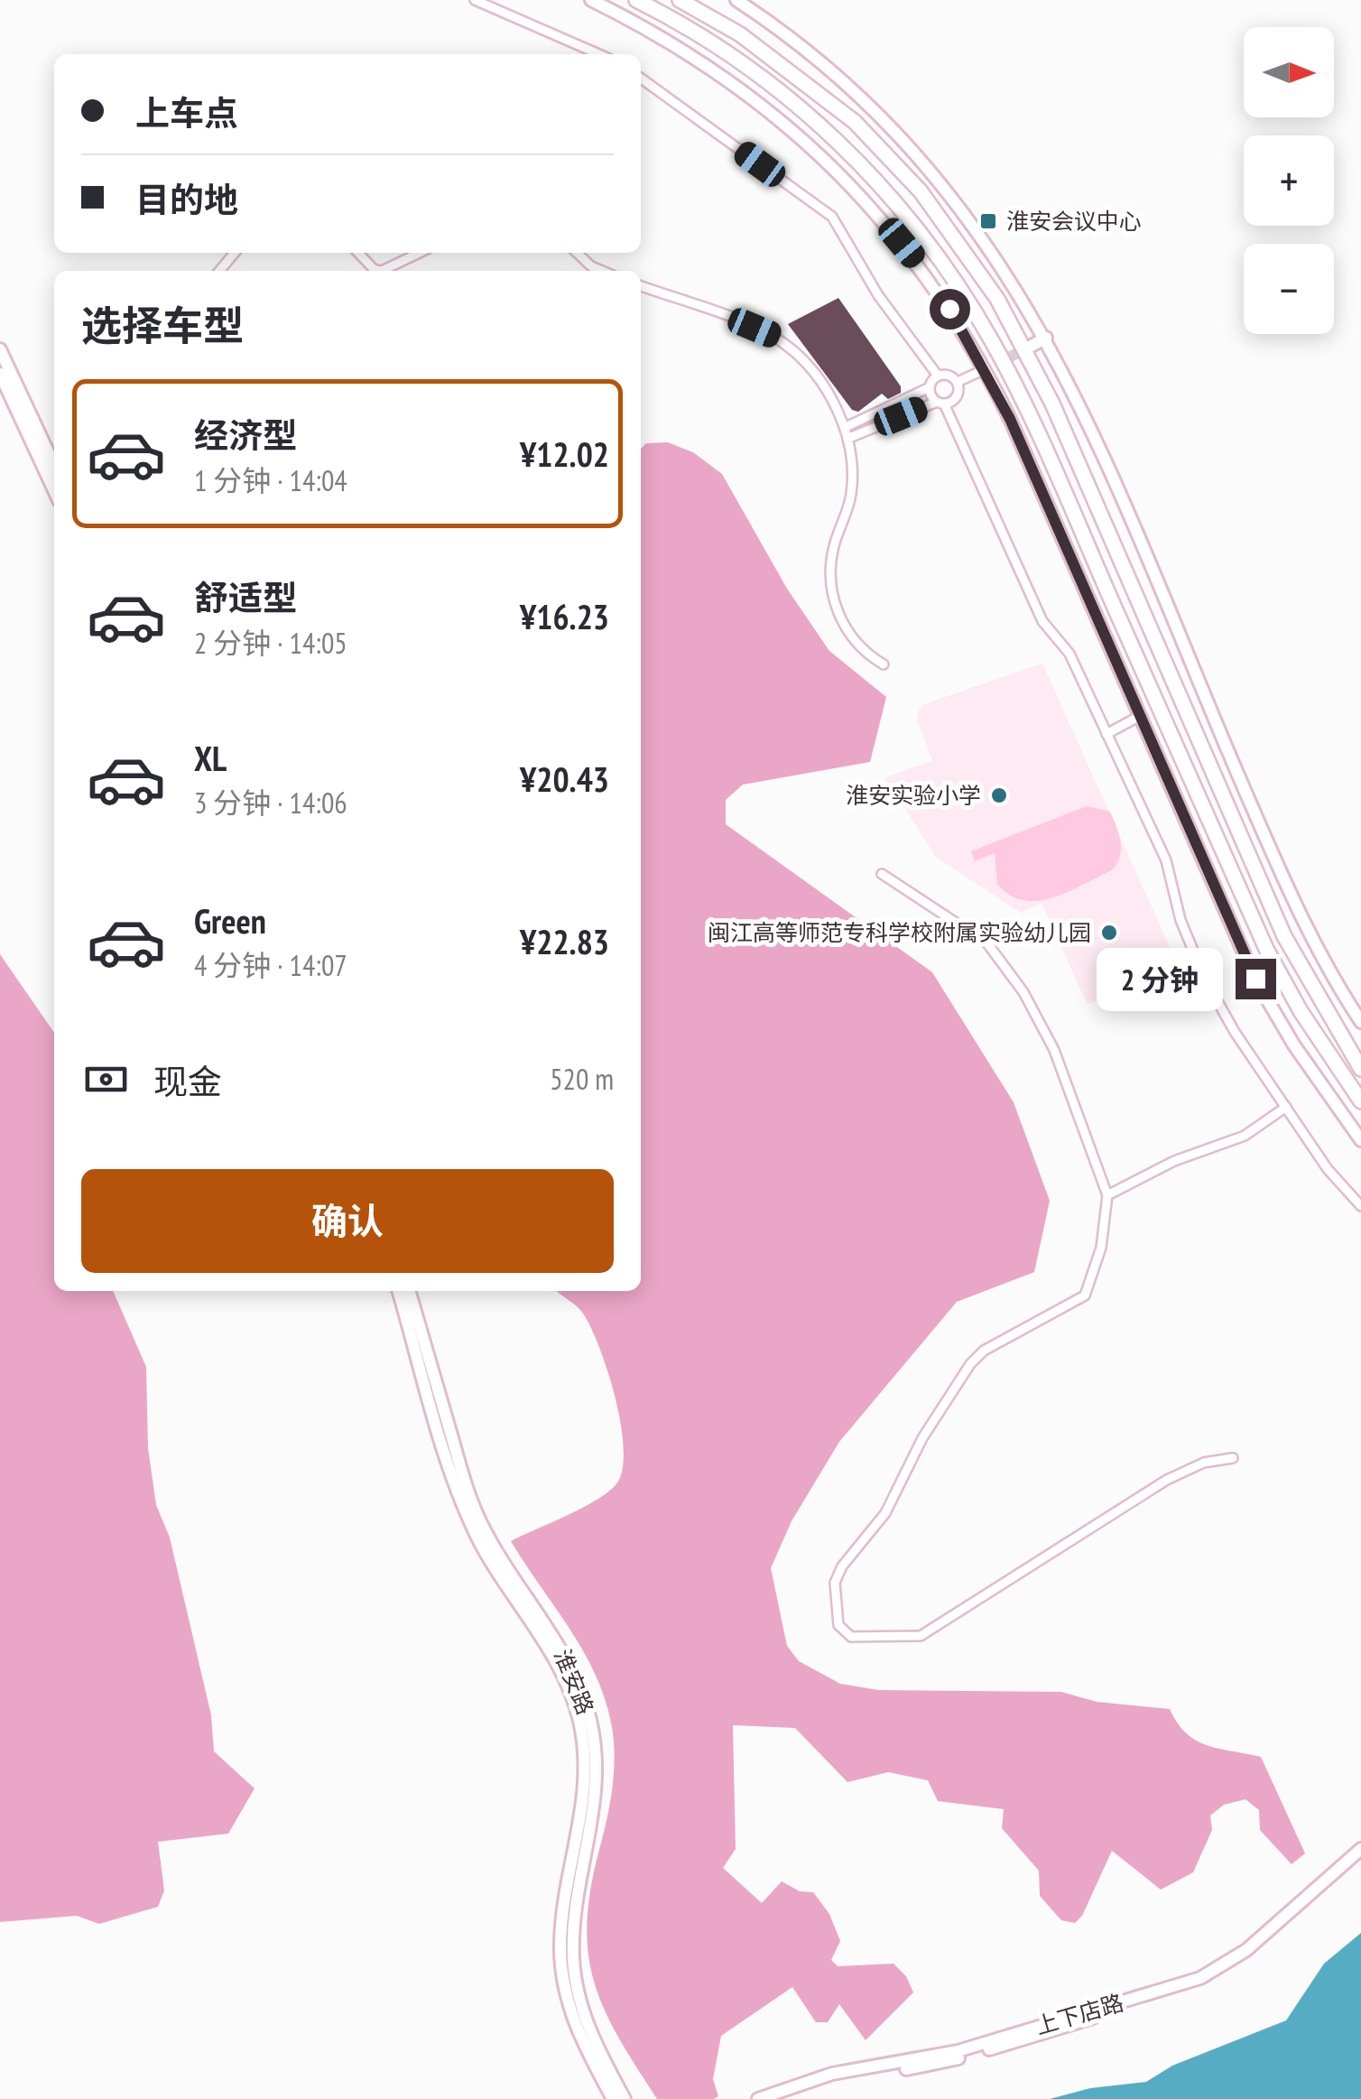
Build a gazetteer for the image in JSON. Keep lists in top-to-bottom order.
{
  "streets": {
    "main road": ["淮安路", "上下店路"]
  },
  "places": {
    "transit": ["淮安会议中心"],
    "other": ["淮安实验小学", "闽江高等师范专科学校附属实验幼儿园"]
  },
  "north": "right",
  "page": {
    "map_buttons": ["+", "−"],
    "banner": ["上车点", "目的地"],
    "heading": "选择车型",
    "list": [
      {
        "name": "经济型",
        "note": "1 分钟 · 14:04",
        "value": "¥12.02"
      },
      {
        "name": "舒适型",
        "note": "2 分钟 · 14:05",
        "value": "¥16.23"
      },
      {
        "name": "XL",
        "note": "3 分钟 · 14:06",
        "value": "¥20.43"
      },
      {
        "name": "Green",
        "note": "4 分钟 · 14:07",
        "value": "¥22.83"
      }
    ],
    "bubble": "2 分钟",
    "pay": ["现金", "520 m"],
    "buttons": "确认"
  }
}
